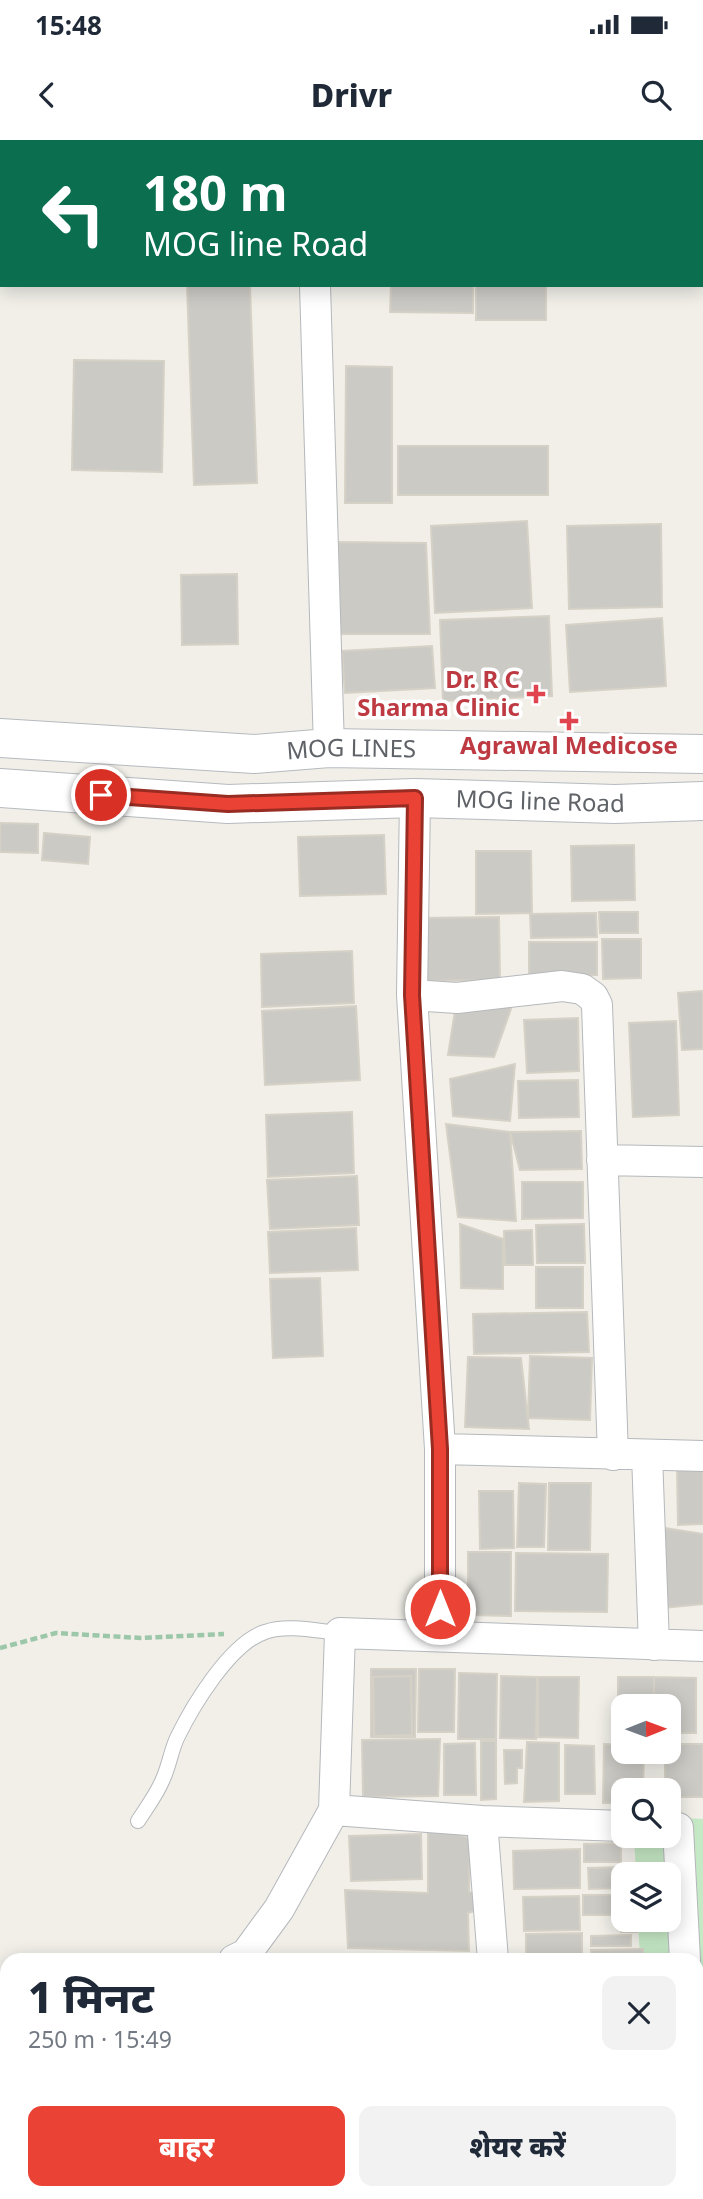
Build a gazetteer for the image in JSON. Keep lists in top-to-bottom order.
{
  "streets": {
    "main road": ["MOG LINES", "MOG line Road"]
  },
  "places": {
    "health": ["Dr. R C Sharma Clinic", "Agrawal Medicose"]
  },
  "north": "right",
  "page": {
    "status": "15:48",
    "header": "Drivr",
    "turn": ["180 m", "MOG line Road"],
    "heading": ["1 मिनट", "250 m · 15:49"],
    "buttons": ["बाहर", "शेयर करें"]
  }
}
